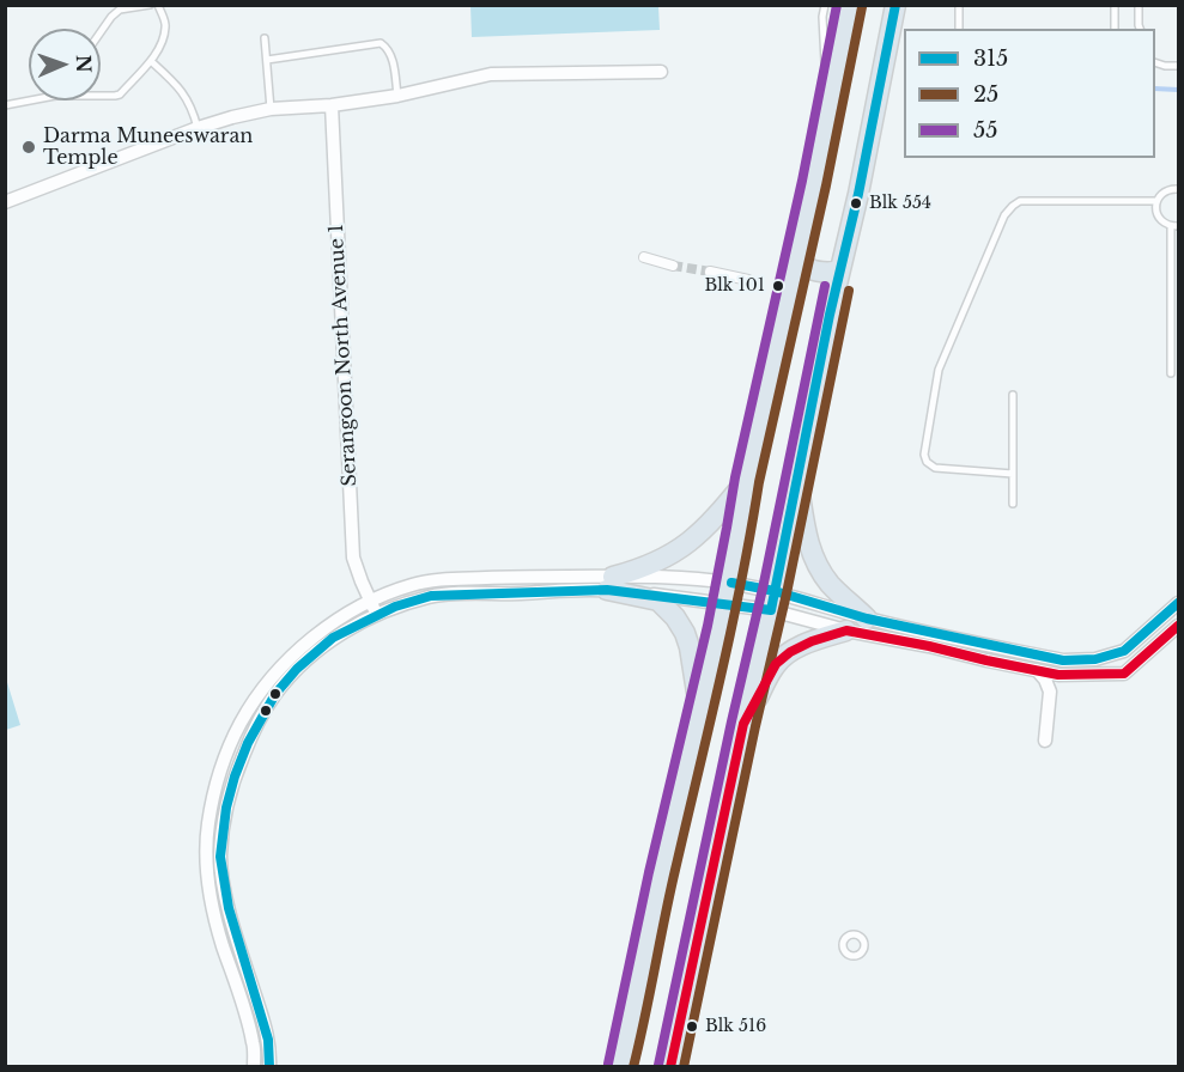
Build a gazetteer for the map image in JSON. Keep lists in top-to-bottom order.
{
  "streets": {
    "street": ["Serangoon North Avenue 1"]
  },
  "places": [
    "Darma Muneeswaran Temple",
    "Blk 554",
    "Blk 101",
    "Blk 516"
  ],
  "lines": ["transit line 315", "transit line 55", "transit line 25"],
  "legend": ["315", "25", "55"],
  "north": "right"
}
